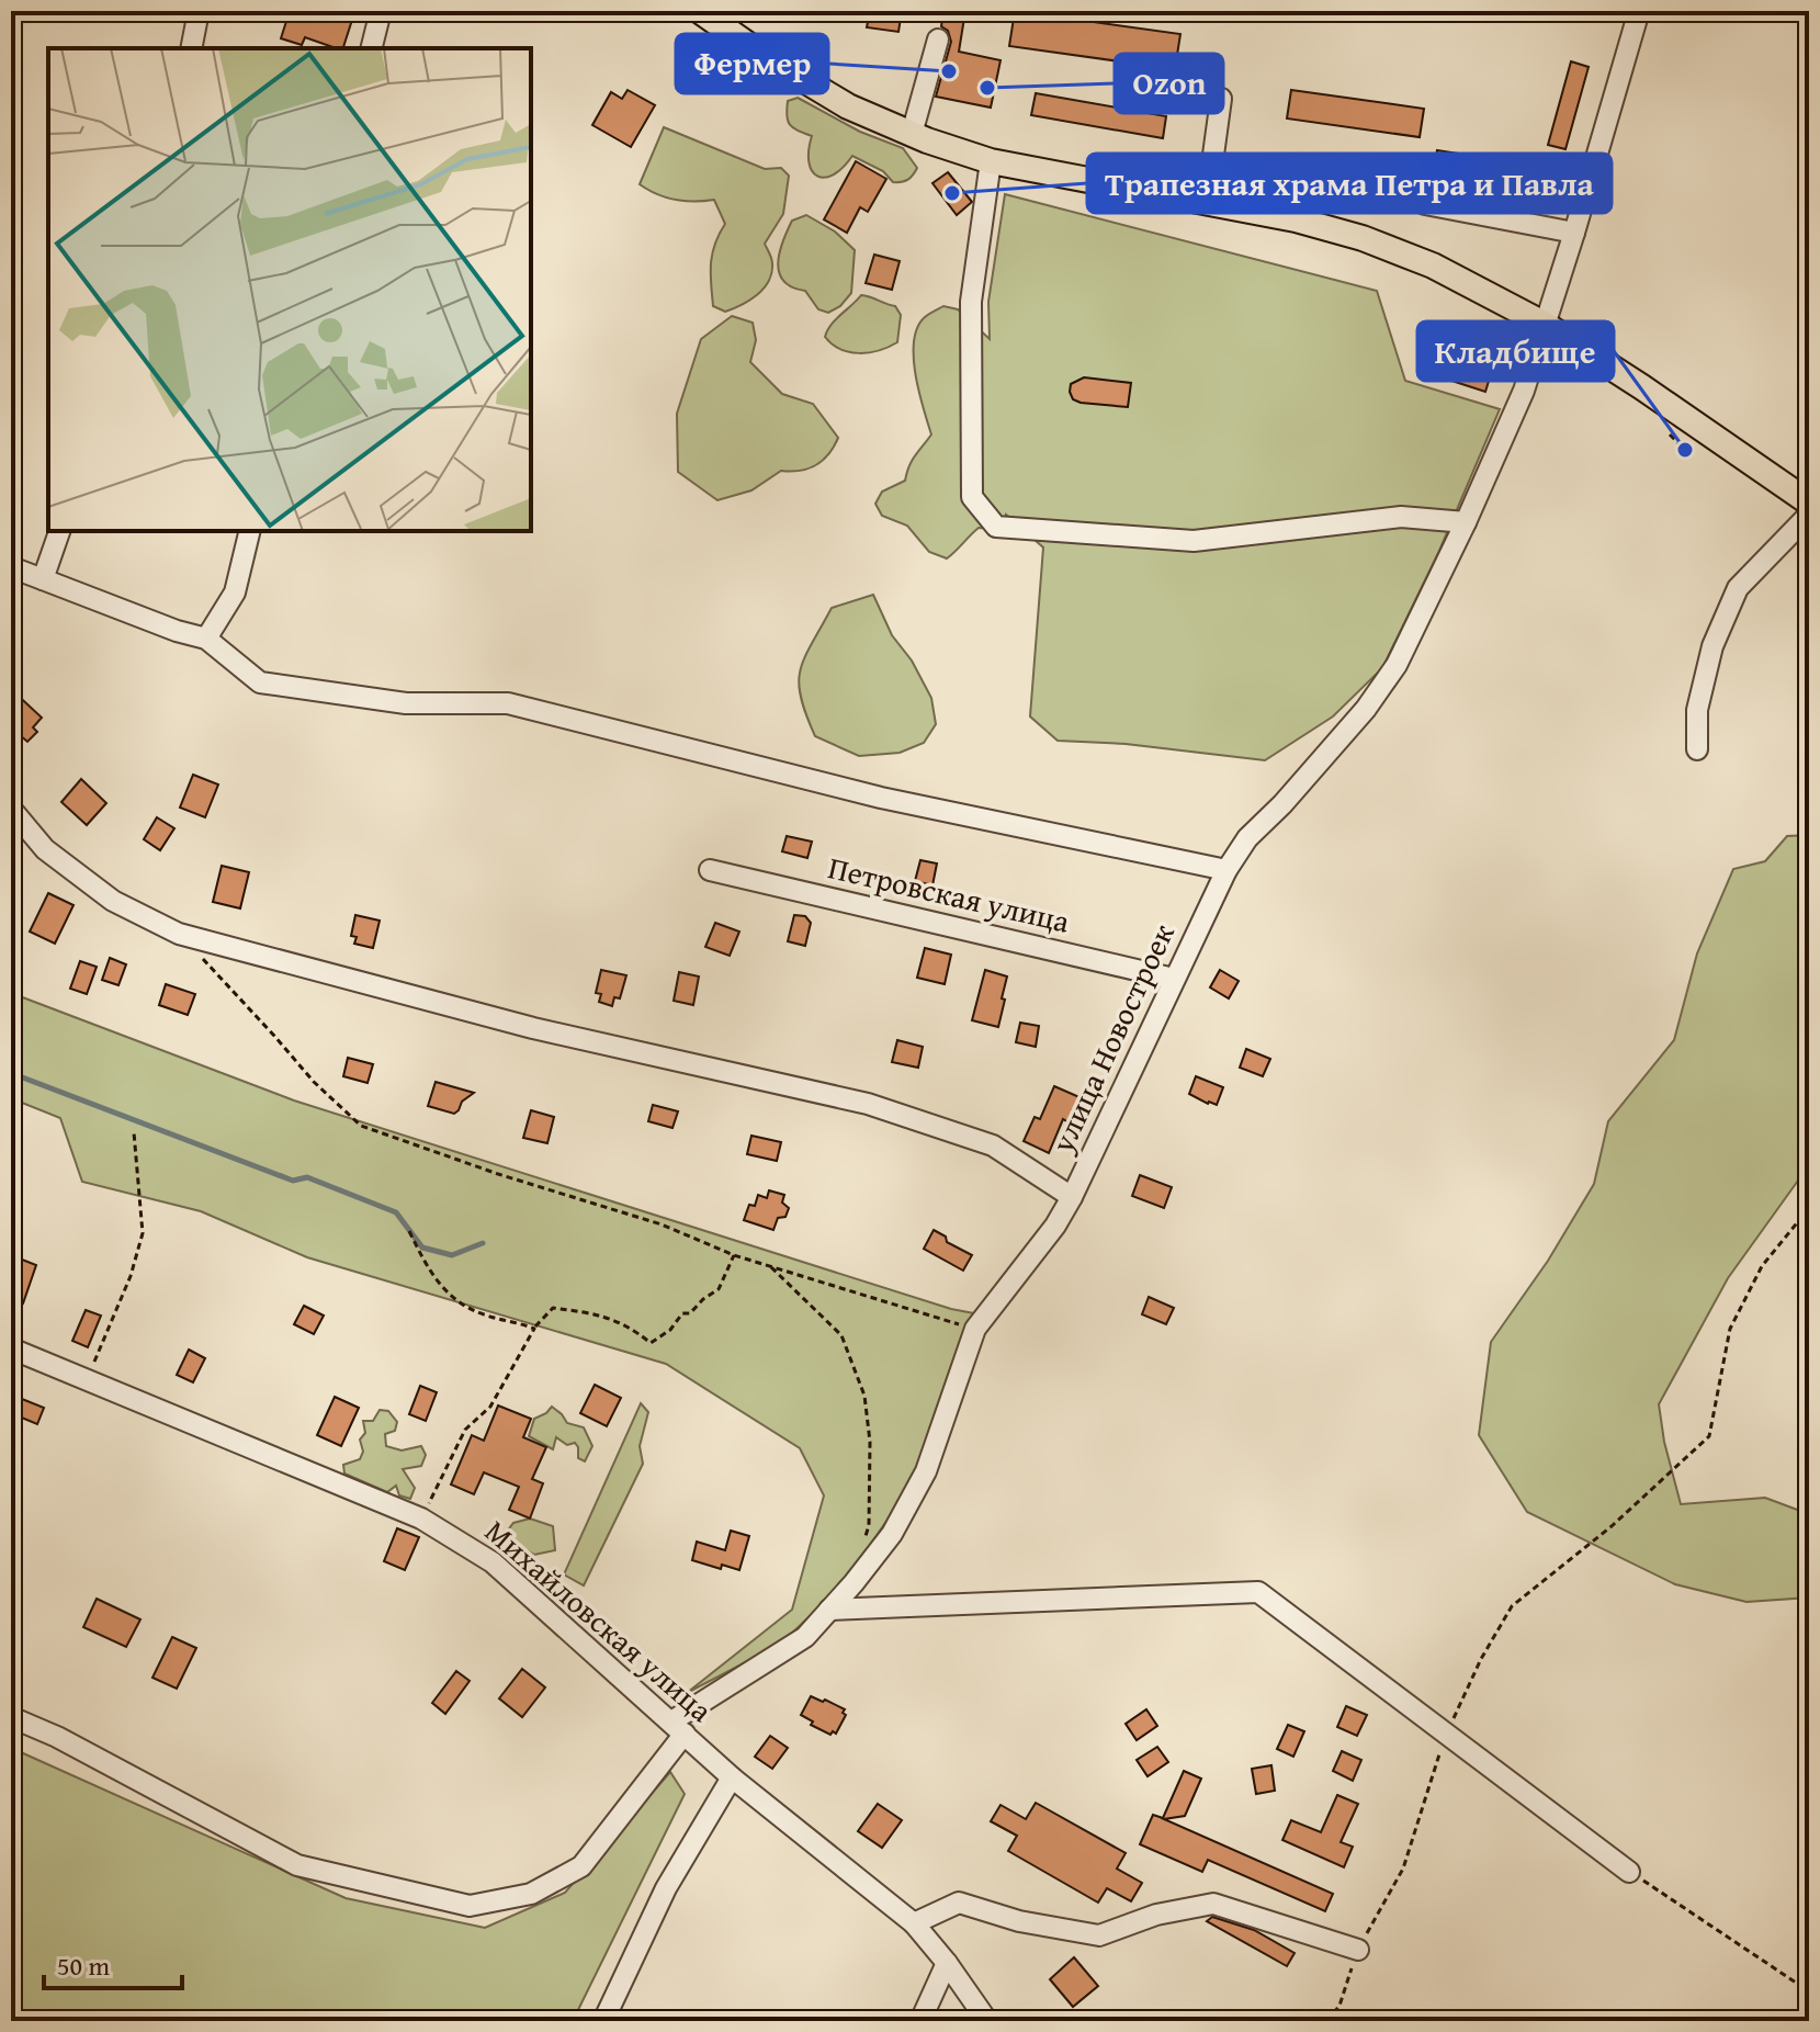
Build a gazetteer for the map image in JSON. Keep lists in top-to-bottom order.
{
  "streets": {
    "street": ["Петровская улица", "улица Новостроек", "Михайловская улица"]
  },
  "crossings": [
    ["Петровская улица", "улица Новостроек"],
    ["улица Новостроек", "Михайловская улица"]
  ],
  "places": [
    "Фермер",
    "Ozon",
    "Трапезная храма Петра и Павла",
    "Кладбище"
  ],
  "scale_bar": "50 m"
}
